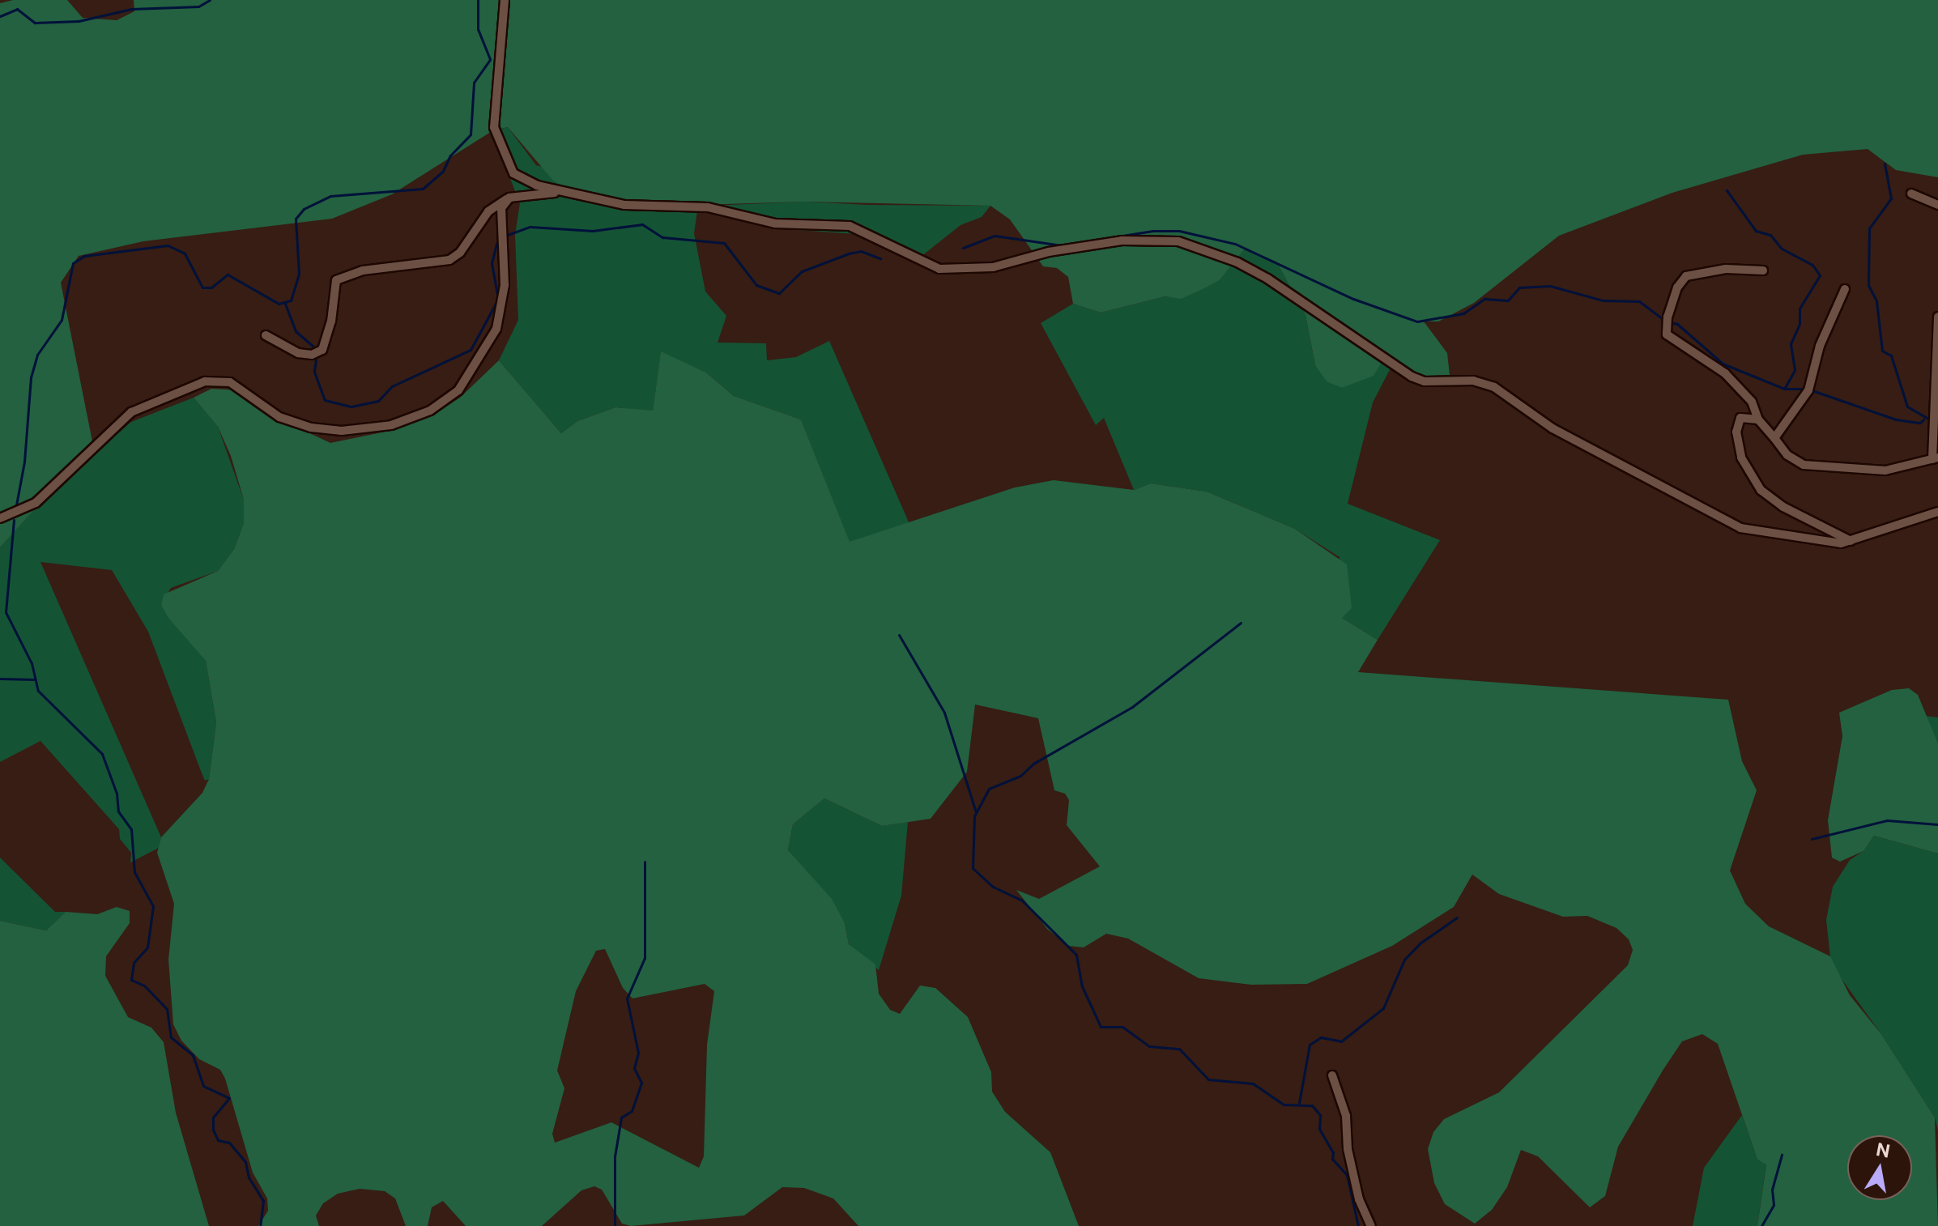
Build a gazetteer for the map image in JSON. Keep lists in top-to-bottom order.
{
  "north": "top"
}
